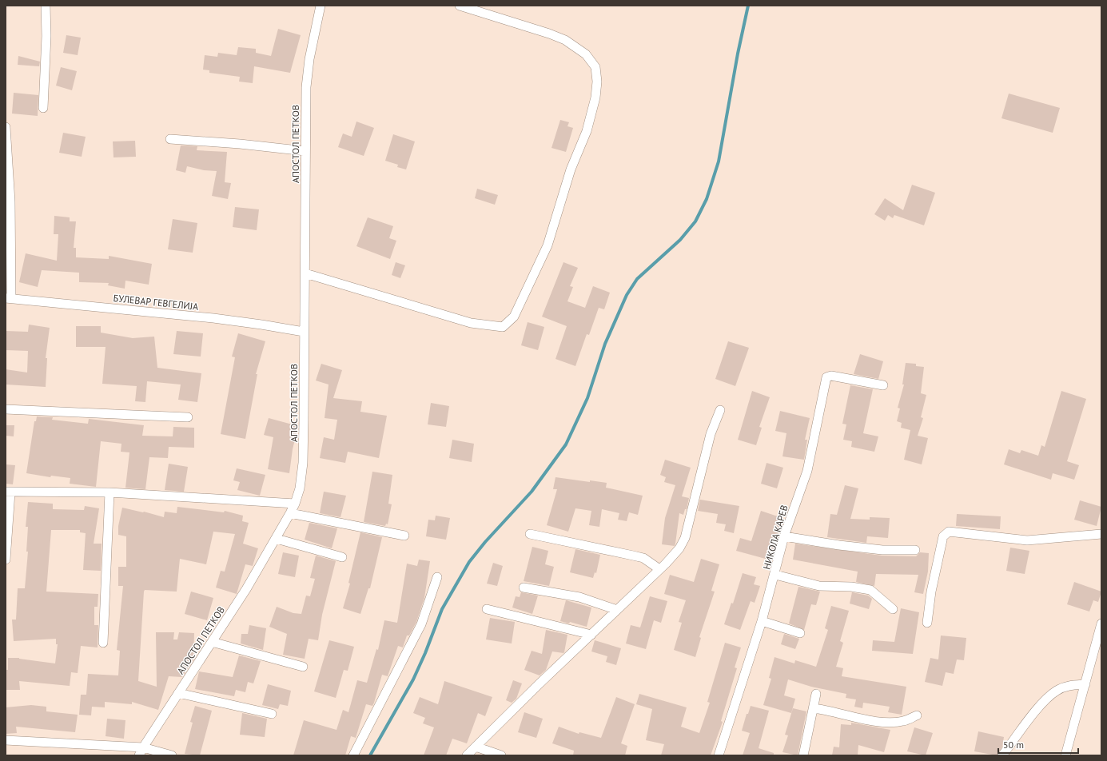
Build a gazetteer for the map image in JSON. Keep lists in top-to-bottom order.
{
  "streets": {
    "street": ["АПОСТОЛ ПЕТКОВ", "БУЛЕВАР ГЕВГЕЛИЈА", "НИКОЛА КАРЕВ"]
  },
  "crossings": [
    ["АПОСТОЛ ПЕТКОВ", "БУЛЕВАР ГЕВГЕЛИЈА"]
  ],
  "scale_bar": "50 m"
}
